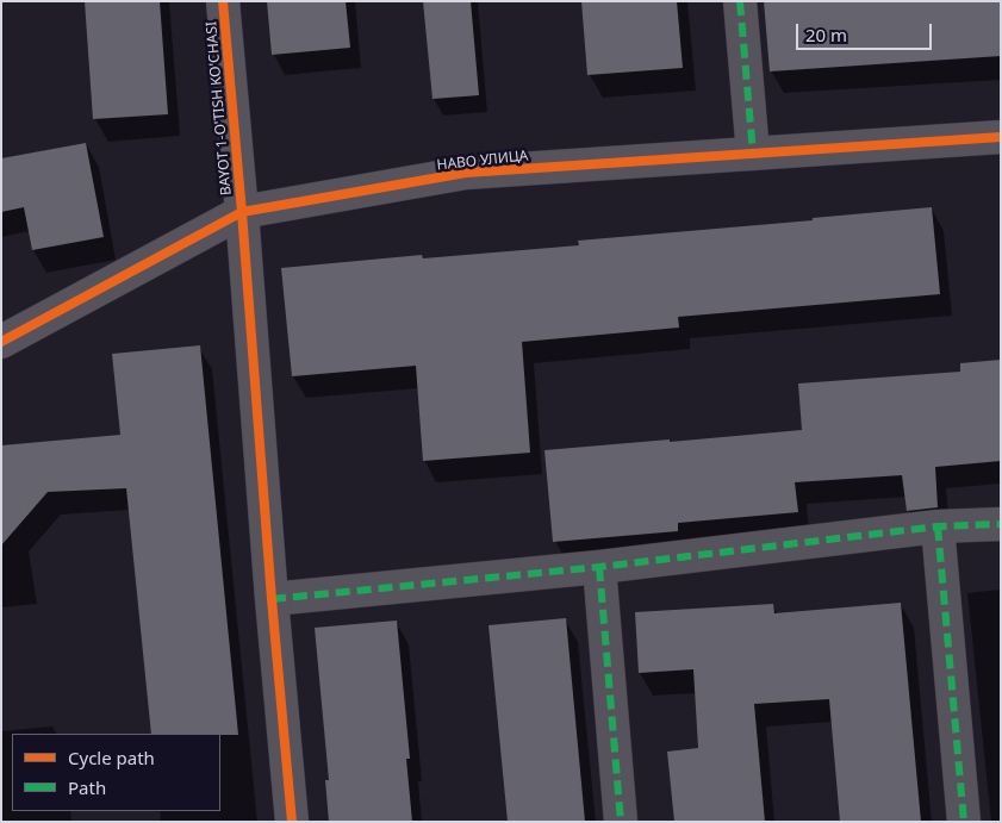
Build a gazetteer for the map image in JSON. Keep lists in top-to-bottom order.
{
  "streets": {
    "street": ["BAYOT 1-O'TISH KO'CHASI", "НАВО УЛИЦА"]
  },
  "crossings": [
    ["BAYOT 1-O'TISH KO'CHASI", "НАВО УЛИЦА"]
  ],
  "legend": ["Cycle path", "Path"],
  "scale_bar": "20 m"
}
